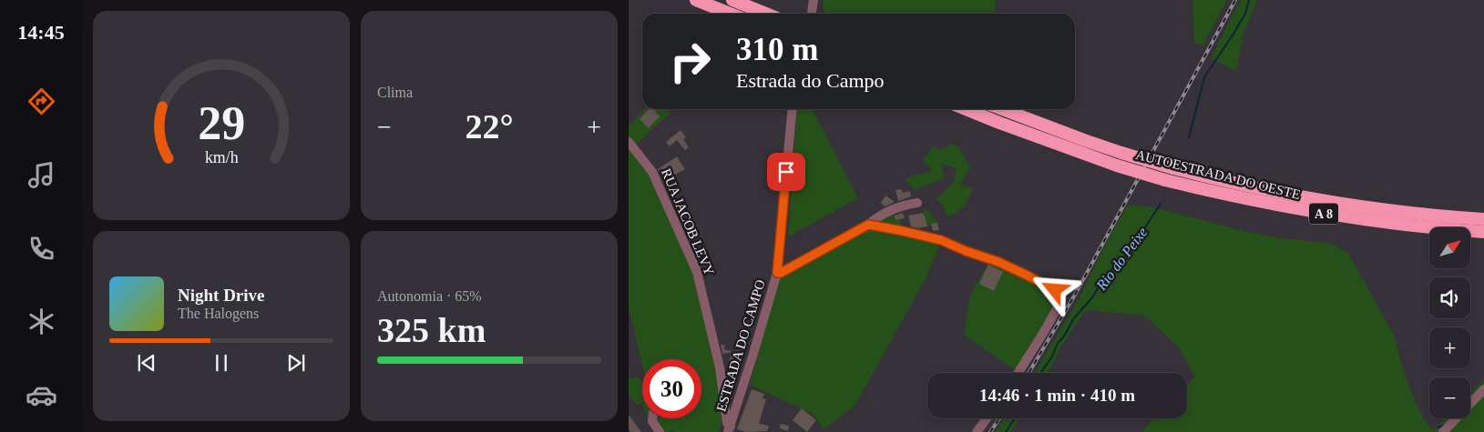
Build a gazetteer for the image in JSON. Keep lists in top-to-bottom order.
{
  "streets": {
    "highway": ["AUTOESTRADA DO OESTE", "A 8"],
    "street": ["RUA JACOB LEVY", "ESTRADA DO CAMPO"]
  },
  "crossings": [
    ["RUA JACOB LEVY", "ESTRADA DO CAMPO"]
  ],
  "water": ["Rio do Peixe"],
  "north": "top right",
  "page": {
    "tabs": "14:45",
    "tile": [
      "Clima",
      ["Autonomia · 65%", "325 km"]
    ],
    "turn": ["310 m", "Estrada do Campo"],
    "heat": ["−", "22°", "+"],
    "map_buttons": ["+", "−"],
    "song": ["Night Drive", "The Halogens"],
    "limit": "30",
    "trip": "14:46 · 1 min · 410 m",
    "gauge": ["29", "km/h"]
  }
}
